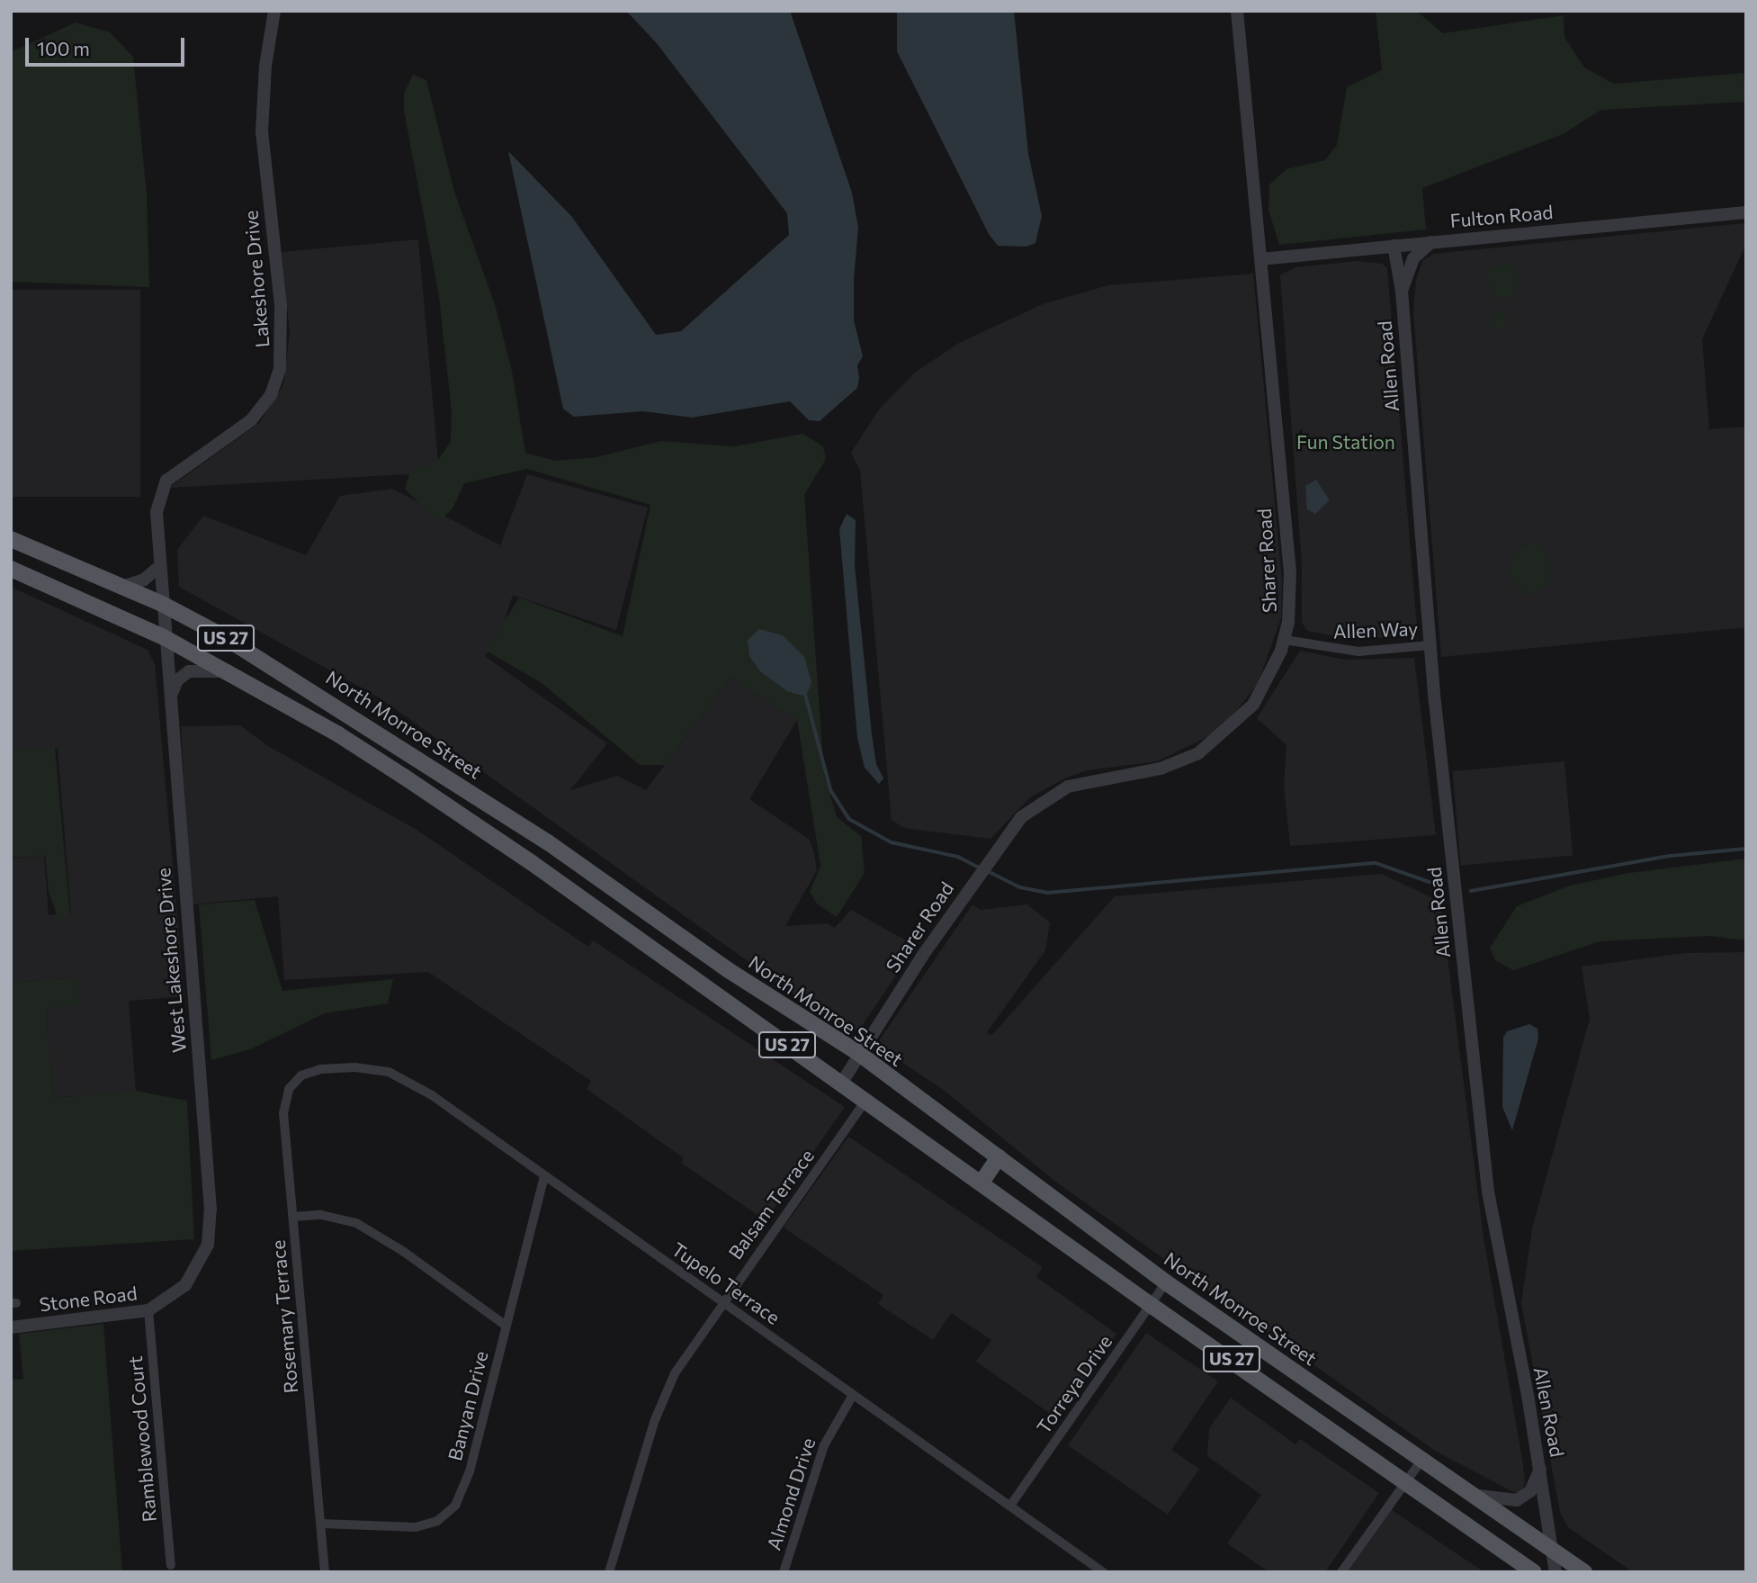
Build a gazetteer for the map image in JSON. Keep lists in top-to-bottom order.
{
  "streets": {
    "main road": ["US 27", "North Monroe Street"],
    "street": [
      "Fulton Road",
      "Lakeshore Drive",
      "Allen Road",
      "Sharer Road",
      "Allen Way",
      "West Lakeshore Drive",
      "Balsam Terrace",
      "Tupelo Terrace",
      "Stone Road",
      "Rosemary Terrace",
      "Torreya Drive",
      "Banyan Drive",
      "Ramblewood Court",
      "Almond Drive"
    ]
  },
  "crossings": [
    ["Fulton Road", "Allen Road"],
    ["Fulton Road", "Sharer Road"],
    ["Lakeshore Drive", "North Monroe Street"],
    ["Lakeshore Drive", "West Lakeshore Drive"],
    ["Allen Road", "Allen Way"],
    ["Allen Road", "North Monroe Street"],
    ["Sharer Road", "Allen Way"],
    ["Sharer Road", "US 27"],
    ["Sharer Road", "North Monroe Street"],
    ["US 27", "West Lakeshore Drive"],
    ["US 27", "Balsam Terrace"],
    ["US 27", "Torreya Drive"],
    ["North Monroe Street", "West Lakeshore Drive"],
    ["North Monroe Street", "Torreya Drive"],
    ["West Lakeshore Drive", "Stone Road"],
    ["Balsam Terrace", "Tupelo Terrace"],
    ["Tupelo Terrace", "Rosemary Terrace"],
    ["Tupelo Terrace", "Torreya Drive"],
    ["Tupelo Terrace", "Banyan Drive"],
    ["Tupelo Terrace", "Almond Drive"],
    ["Stone Road", "Ramblewood Court"],
    ["Rosemary Terrace", "Banyan Drive"]
  ],
  "parks": ["Fun Station"],
  "scale_bar": "100 m"
}
